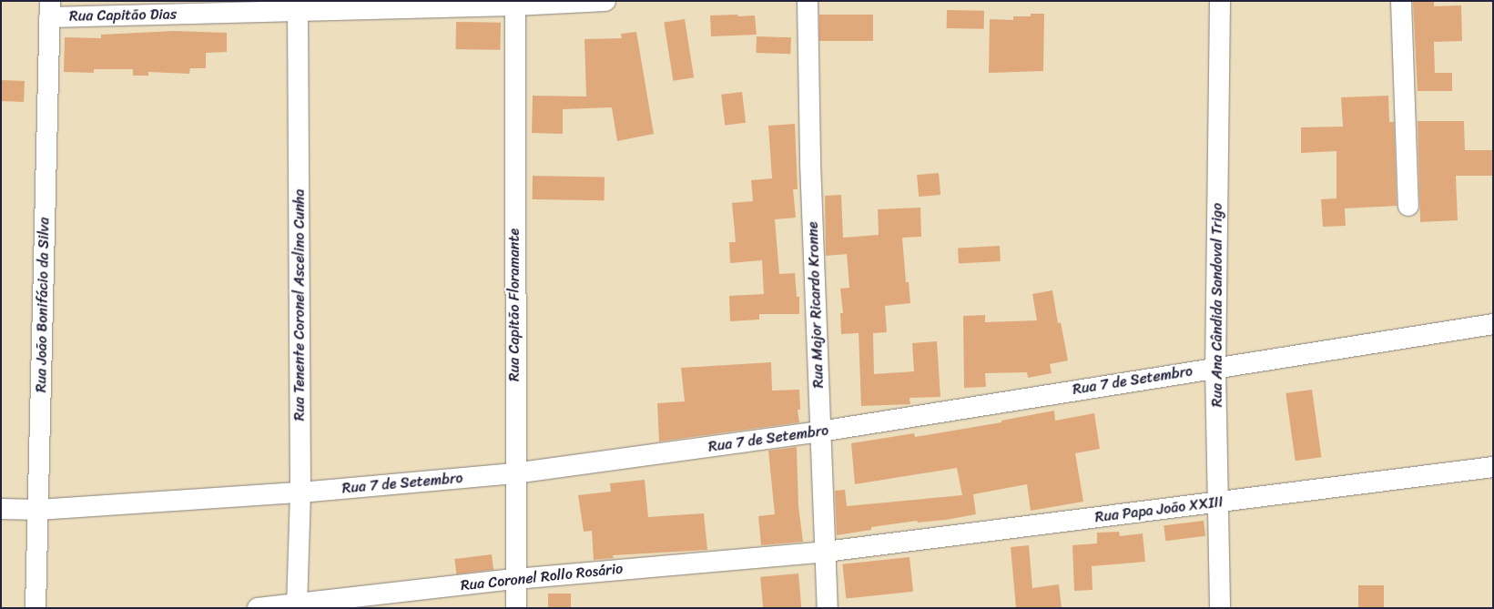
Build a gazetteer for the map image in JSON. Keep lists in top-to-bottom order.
{
  "streets": {
    "street": [
      "Rua Capitão Dias",
      "Rua João Bonifácio da Silva",
      "Rua Tenente Coronel Ascelino Cunha",
      "Rua Capitão Floramante",
      "Rua Major Ricardo Kronne",
      "Rua Ana Cândida Sandoval Trigo",
      "Rua 7 de Setembro",
      "Rua Papa João XXIII",
      "Rua Coronel Rollo Rosário"
    ]
  },
  "crossings": [
    ["Rua Capitão Dias", "Rua João Bonifácio da Silva"],
    ["Rua Capitão Dias", "Rua Tenente Coronel Ascelino Cunha"],
    ["Rua Capitão Dias", "Rua Capitão Floramante"],
    ["Rua João Bonifácio da Silva", "Rua 7 de Setembro"],
    ["Rua Tenente Coronel Ascelino Cunha", "Rua 7 de Setembro"],
    ["Rua Tenente Coronel Ascelino Cunha", "Rua Coronel Rollo Rosário"],
    ["Rua Capitão Floramante", "Rua 7 de Setembro"],
    ["Rua Capitão Floramante", "Rua Coronel Rollo Rosário"],
    ["Rua Major Ricardo Kronne", "Rua 7 de Setembro"],
    ["Rua Major Ricardo Kronne", "Rua Papa João XXIII"],
    ["Rua Major Ricardo Kronne", "Rua Coronel Rollo Rosário"],
    ["Rua Ana Cândida Sandoval Trigo", "Rua 7 de Setembro"],
    ["Rua Ana Cândida Sandoval Trigo", "Rua Papa João XXIII"],
    ["Rua Papa João XXIII", "Rua Coronel Rollo Rosário"]
  ]
}
